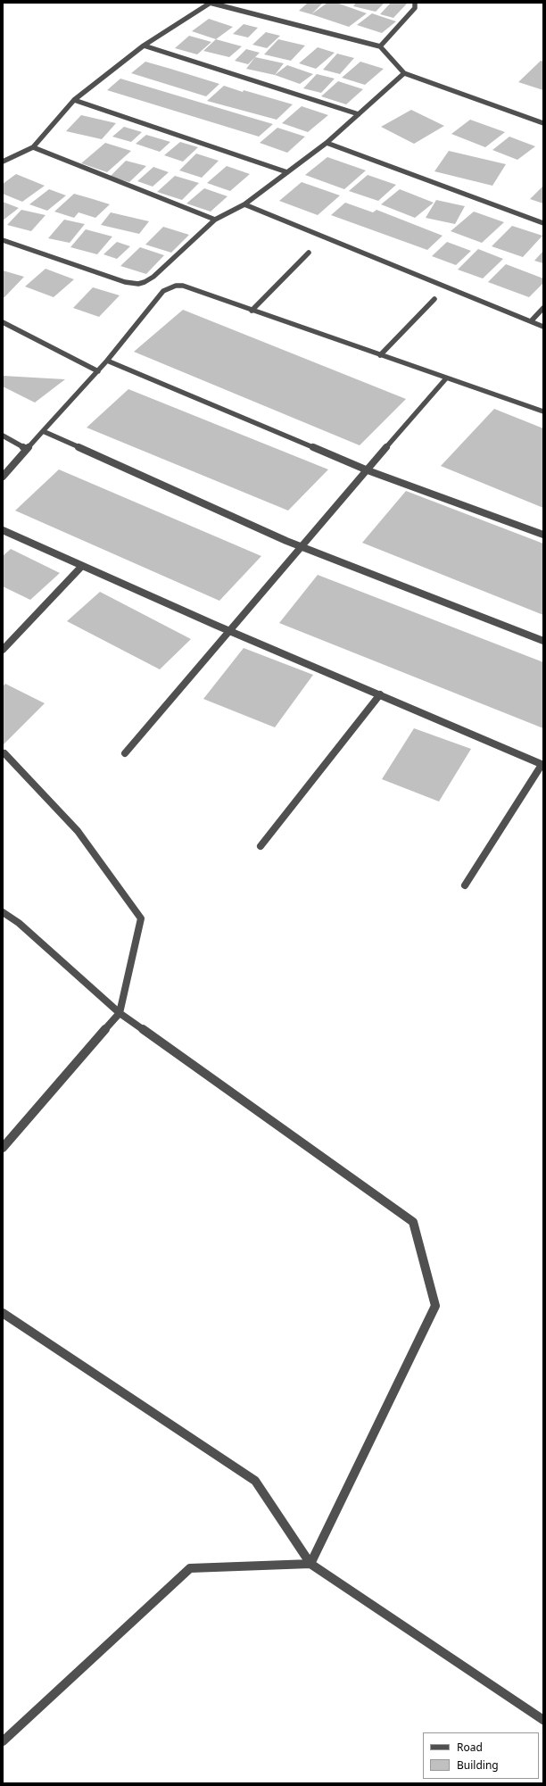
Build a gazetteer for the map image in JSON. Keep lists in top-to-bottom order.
{
  "legend": ["Road", "Building"]
}
